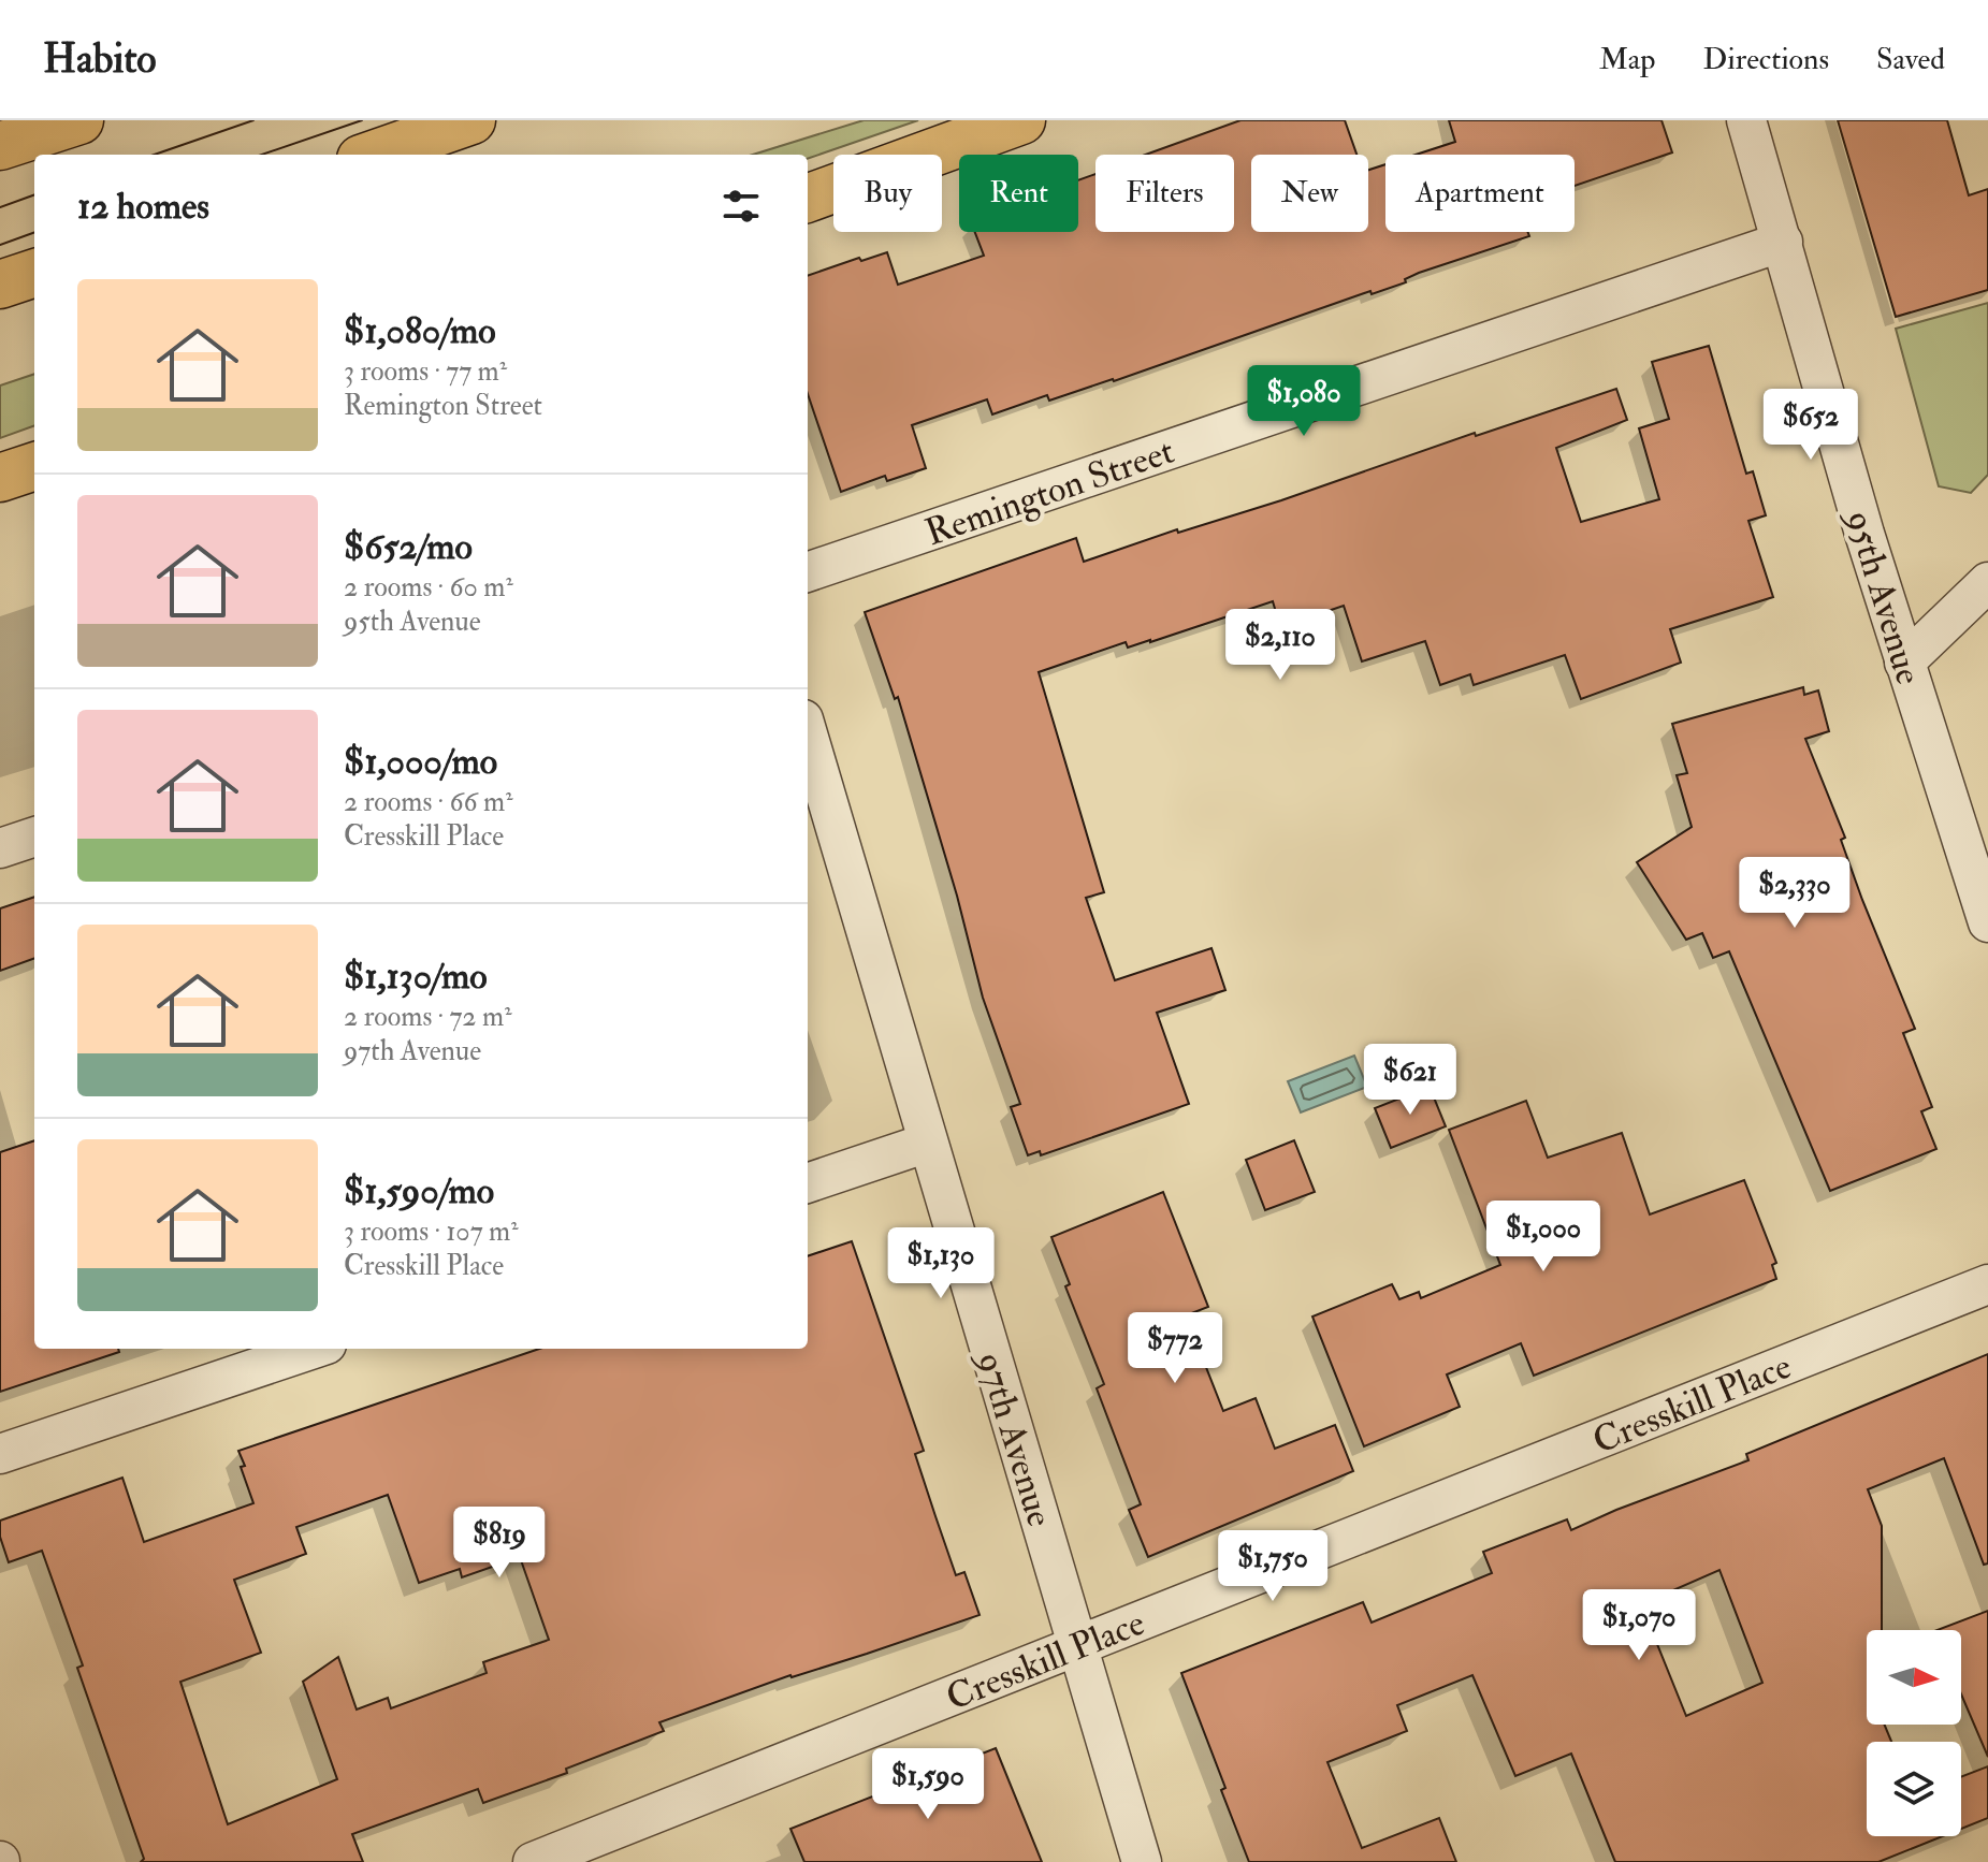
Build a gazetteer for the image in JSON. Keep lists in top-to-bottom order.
{
  "streets": {
    "street": [
      "Remington Street",
      "95th Avenue",
      "Cresskill Place",
      "97th Avenue"
    ]
  },
  "crossings": [
    ["Remington Street", "95th Avenue"],
    ["Cresskill Place", "97th Avenue"]
  ],
  "north": "right",
  "page": {
    "header": "Habito",
    "nav": ["Map", "Directions", "Saved"],
    "chip": [
      "Buy",
      "Rent",
      "Filters",
      "New",
      "Apartment"
    ],
    "heading": "12 homes",
    "list": [
      {
        "name": "$1,080/mo",
        "note": "3 rooms · 77 m² · Remington Street"
      },
      {
        "name": "$652/mo",
        "note": "2 rooms · 60 m² · 95th Avenue"
      },
      {
        "name": "$1,000/mo",
        "note": "2 rooms · 66 m² · Cresskill Place"
      },
      {
        "name": "$1,130/mo",
        "note": "2 rooms · 72 m² · 97th Avenue"
      },
      {
        "name": "$1,590/mo",
        "note": "3 rooms · 107 m² · Cresskill Place"
      }
    ],
    "price": [
      "$1,080",
      "$652",
      "$2,110",
      "$2,330",
      "$621",
      "$1,000",
      "$1,130",
      "$772",
      "$819",
      "$1,750",
      "$1,070",
      "$1,590"
    ]
  }
}
